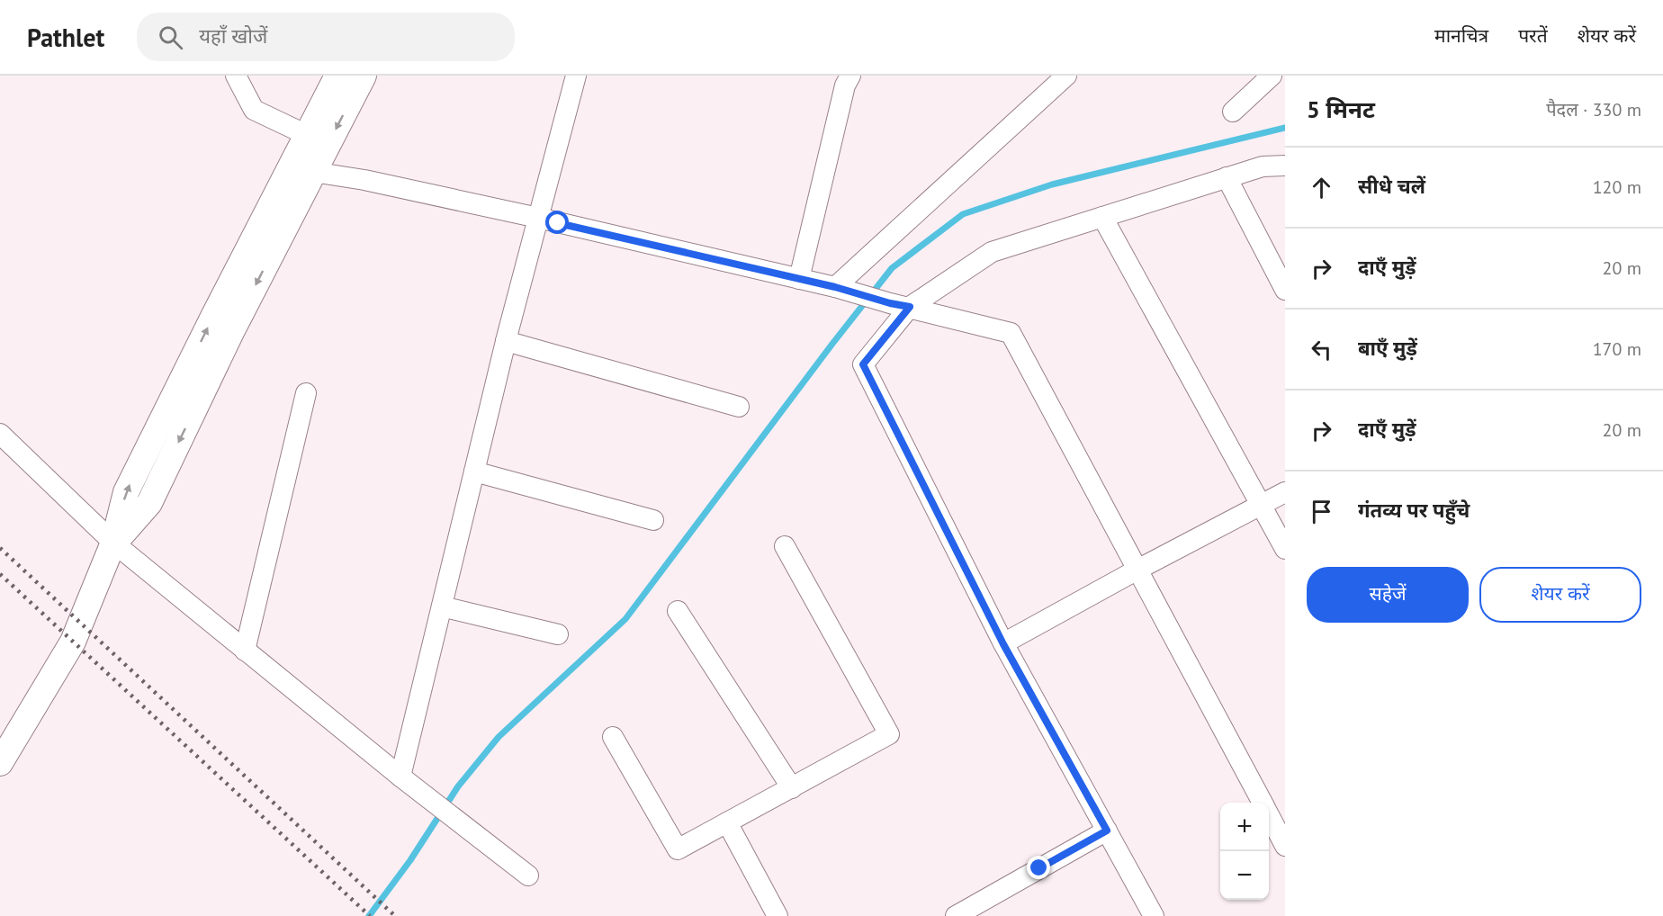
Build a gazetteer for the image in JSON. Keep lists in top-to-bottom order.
{
  "page": {
    "header": "Pathlet",
    "search": "यहाँ खोजें",
    "nav": ["मानचित्र", "परतें", "शेयर करें"],
    "heading": ["5 मिनट", "पैदल · 330 m"],
    "list": [
      ["सीधे चलें", "120 m"],
      ["दाएँ मुड़ें", "20 m"],
      ["बाएँ मुड़ें", "170 m"],
      ["दाएँ मुड़ें", "20 m"],
      "गंतव्य पर पहुँचे"
    ],
    "buttons": ["सहेजें", "शेयर करें"],
    "map_buttons": ["+", "−"]
  }
}
